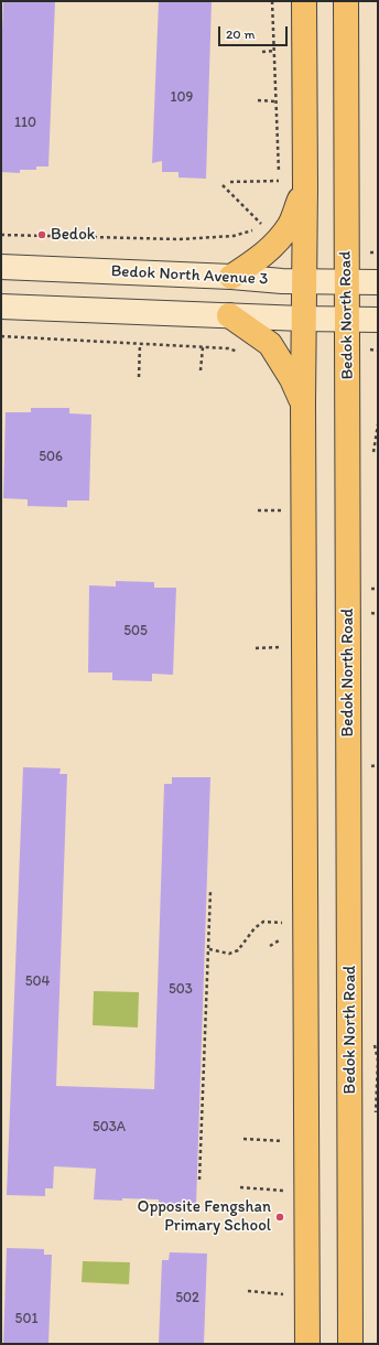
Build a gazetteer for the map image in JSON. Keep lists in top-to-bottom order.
{
  "streets": {
    "main road": ["Bedok North Avenue 3", "Bedok North Road"]
  },
  "crossings": [
    ["Bedok North Avenue 3", "Bedok North Road"]
  ],
  "places": ["Bedok", "Opposite Fengshan Primary School"],
  "house_numbers": [
    "109",
    "110",
    "506",
    "505",
    "504",
    "503",
    "503A",
    "502",
    "501"
  ],
  "scale_bar": "20 m"
}
